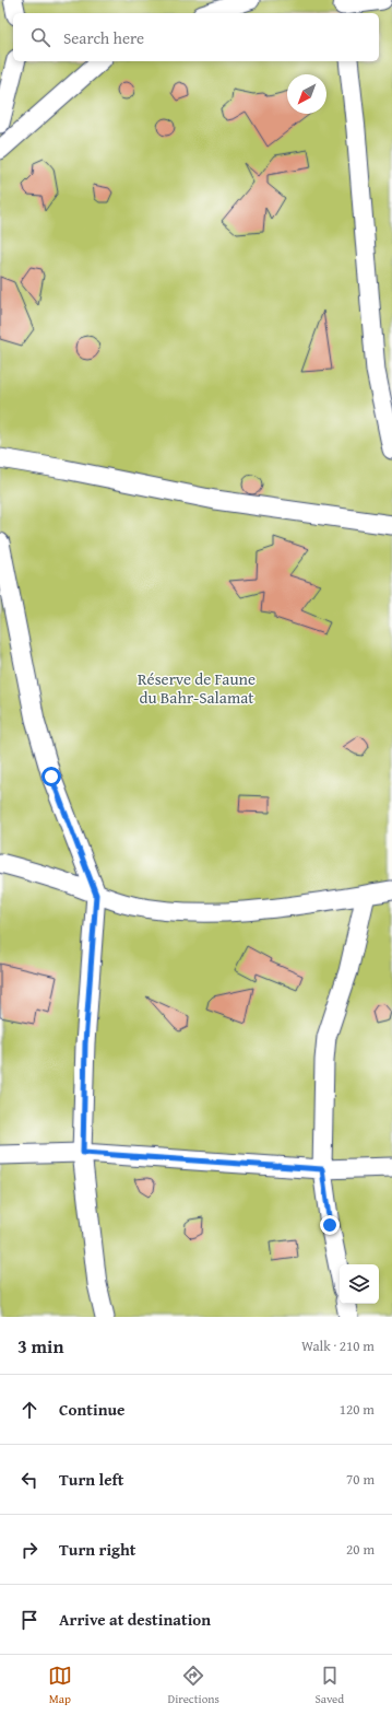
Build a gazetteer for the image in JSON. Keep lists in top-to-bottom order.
{
  "parks": ["Réserve de Faune du Bahr-Salamat"],
  "north": "bottom left",
  "page": {
    "search": "Search here",
    "heading": ["3 min", "Walk · 210 m"],
    "list": [
      ["Continue", "120 m"],
      ["Turn left", "70 m"],
      ["Turn right", "20 m"],
      "Arrive at destination"
    ],
    "nav": ["Map", "Directions", "Saved"]
  }
}
